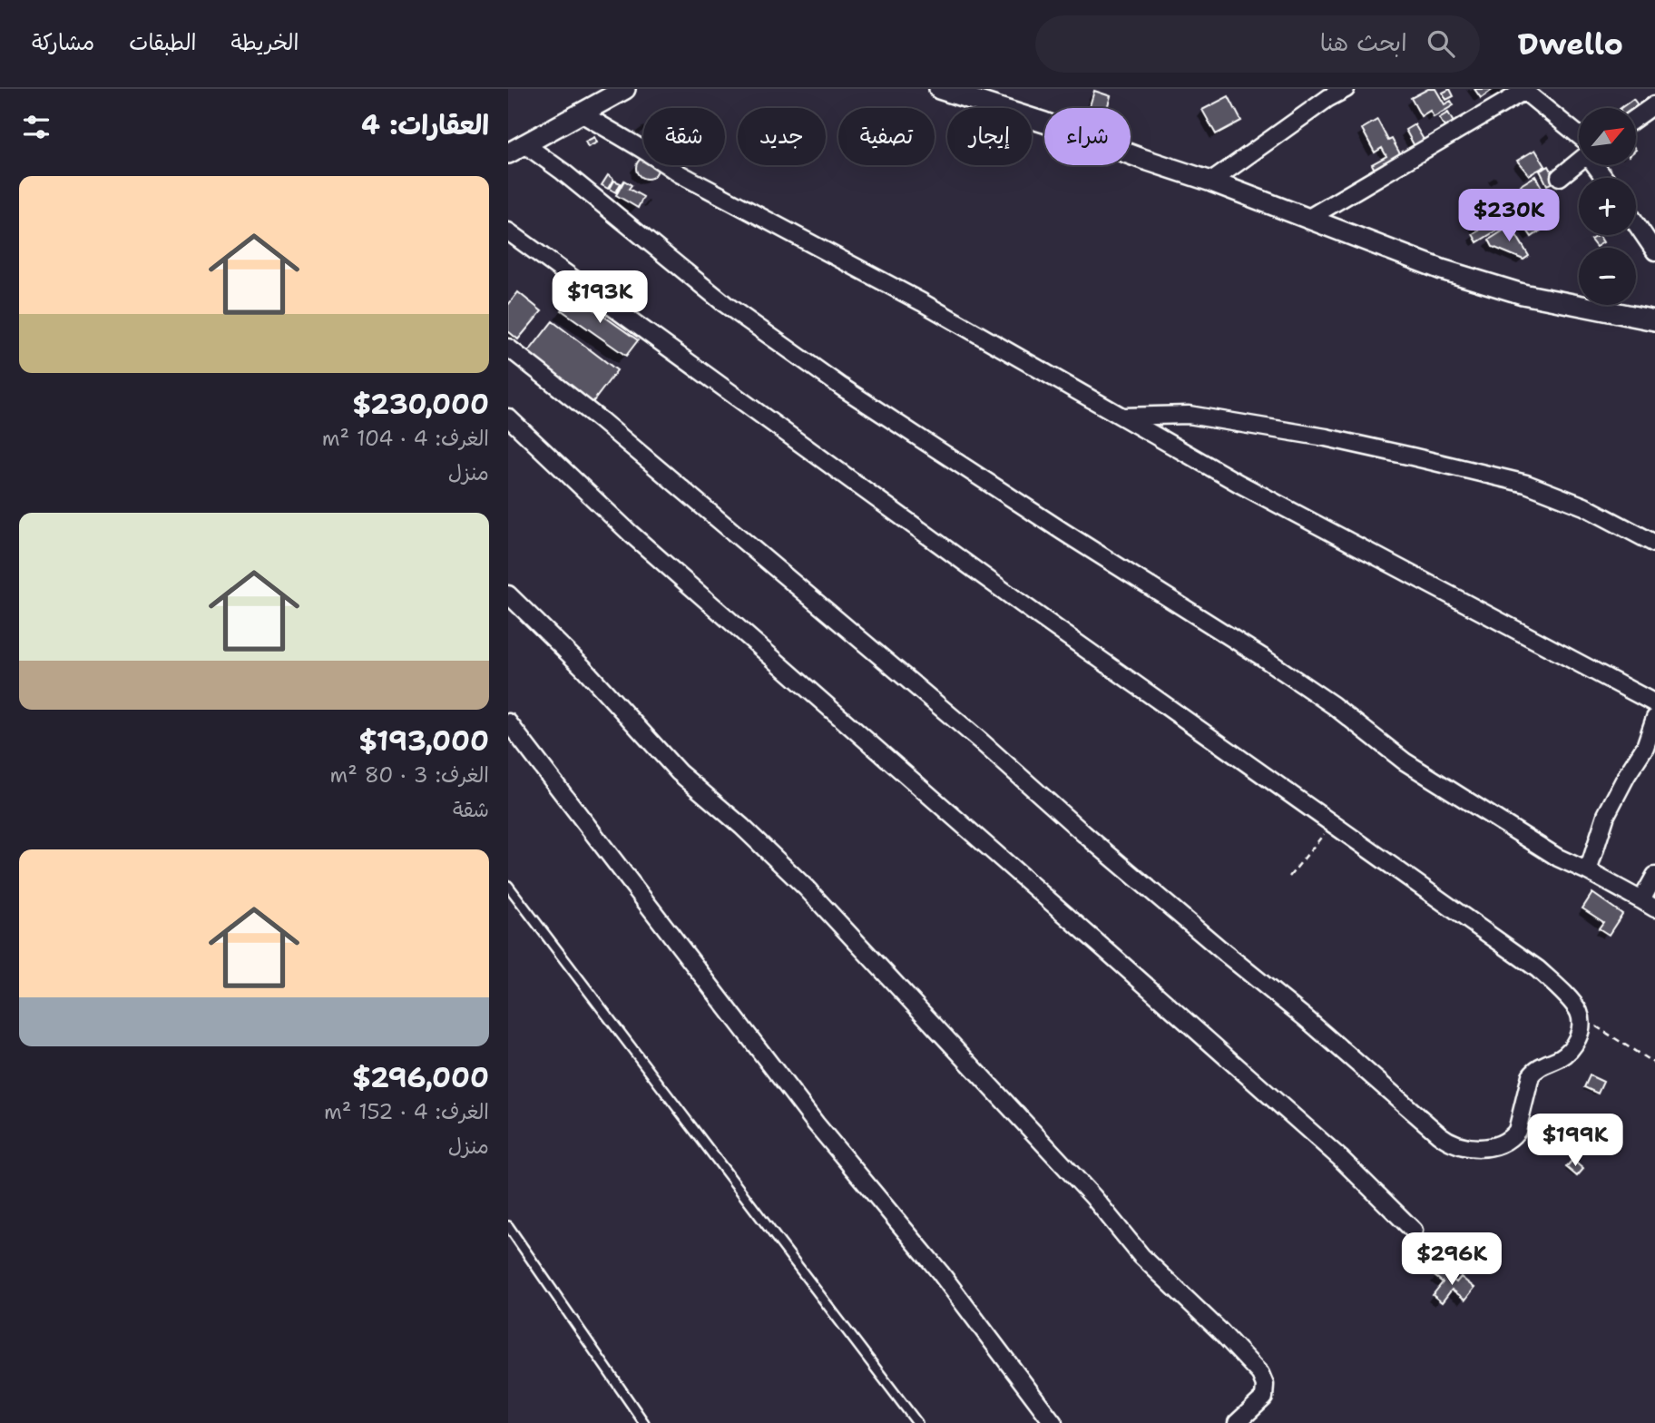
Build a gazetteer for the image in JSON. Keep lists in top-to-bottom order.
{
  "north": "top right",
  "page": {
    "header": "Dwello",
    "search": "ابحث هنا",
    "nav": ["الخريطة", "الطبقات", "مشاركة"],
    "heading": "العقارات: 4",
    "map_buttons": ["+", "−"],
    "chip": [
      "شراء",
      "إيجار",
      "تصفية",
      "جديد",
      "شقة"
    ],
    "list": [
      {
        "name": "$230,000",
        "note": "الغرف: 4 · 104 m² · منزل"
      },
      {
        "name": "$193,000",
        "note": "الغرف: 3 · 80 m² · شقة"
      },
      {
        "name": "$296,000",
        "note": "الغرف: 4 · 152 m² · منزل"
      }
    ],
    "price": [
      "$230K",
      "$193K",
      "$199K",
      "$296K"
    ]
  }
}
